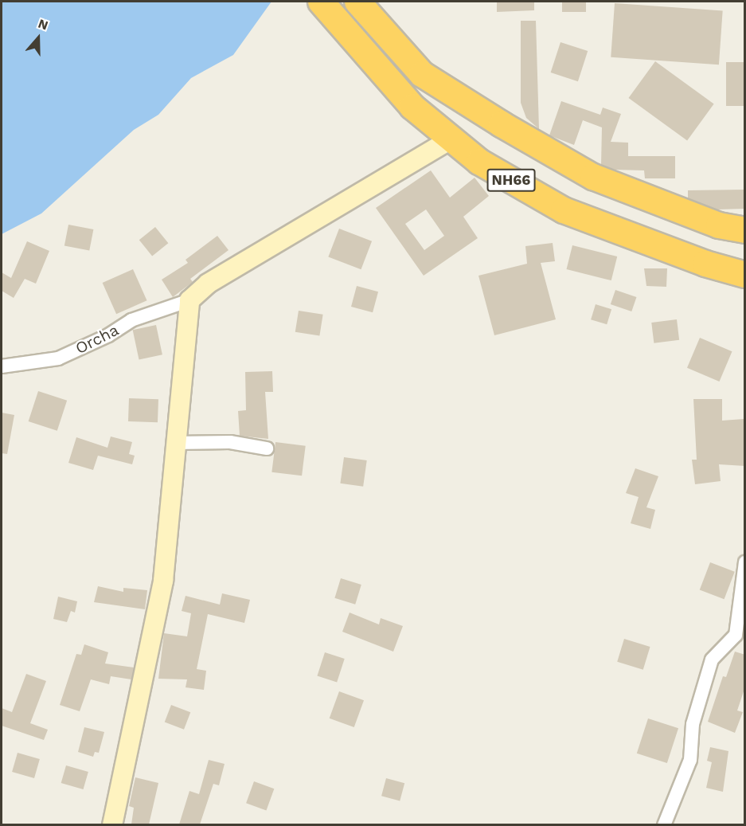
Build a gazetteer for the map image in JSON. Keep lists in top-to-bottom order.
{
  "streets": {
    "highway": ["NH66"],
    "street": ["Orcha"]
  },
  "north": "top"
}
